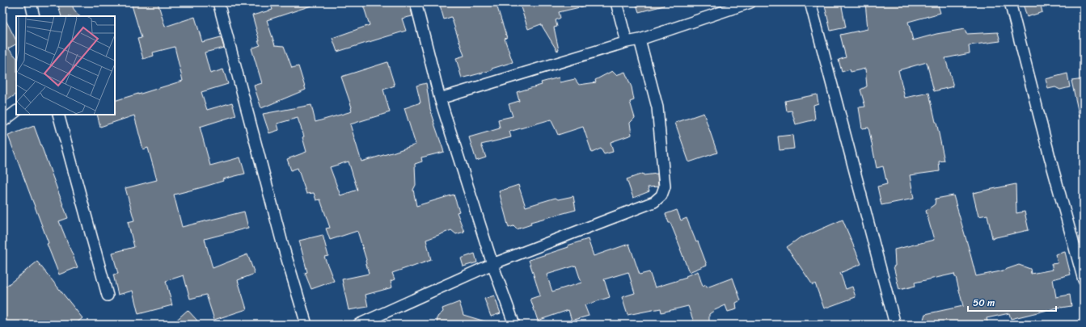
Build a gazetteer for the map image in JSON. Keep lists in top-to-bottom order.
{
  "scale_bar": "50 m"
}
